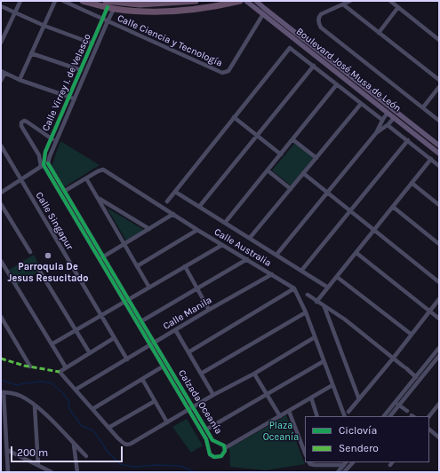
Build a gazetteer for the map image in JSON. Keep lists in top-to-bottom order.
{
  "streets": {
    "main road": ["Boulevard José Musa de León"],
    "street": [
      "Calle Ciencia y Tecnología",
      "Calle Virrey I. de Velasco",
      "Calle Singapur",
      "Calle Australia",
      "Calle Manila",
      "Calzada Oceanía"
    ]
  },
  "crossings": [
    ["Calle Ciencia y Tecnología", "Boulevard José Musa de León"],
    ["Calle Ciencia y Tecnología", "Calle Virrey I. de Velasco"],
    ["Calle Virrey I. de Velasco", "Calzada Oceanía"],
    ["Calle Singapur", "Calle Manila"],
    ["Calle Australia", "Calle Manila"],
    ["Calle Australia", "Calzada Oceanía"],
    ["Calle Manila", "Calzada Oceanía"]
  ],
  "parks": ["Plaza Oceanía"],
  "places": ["Parroquia De Jesus Resucitado"],
  "legend": ["Ciclovía", "Sendero"],
  "scale_bar": "200 m"
}
